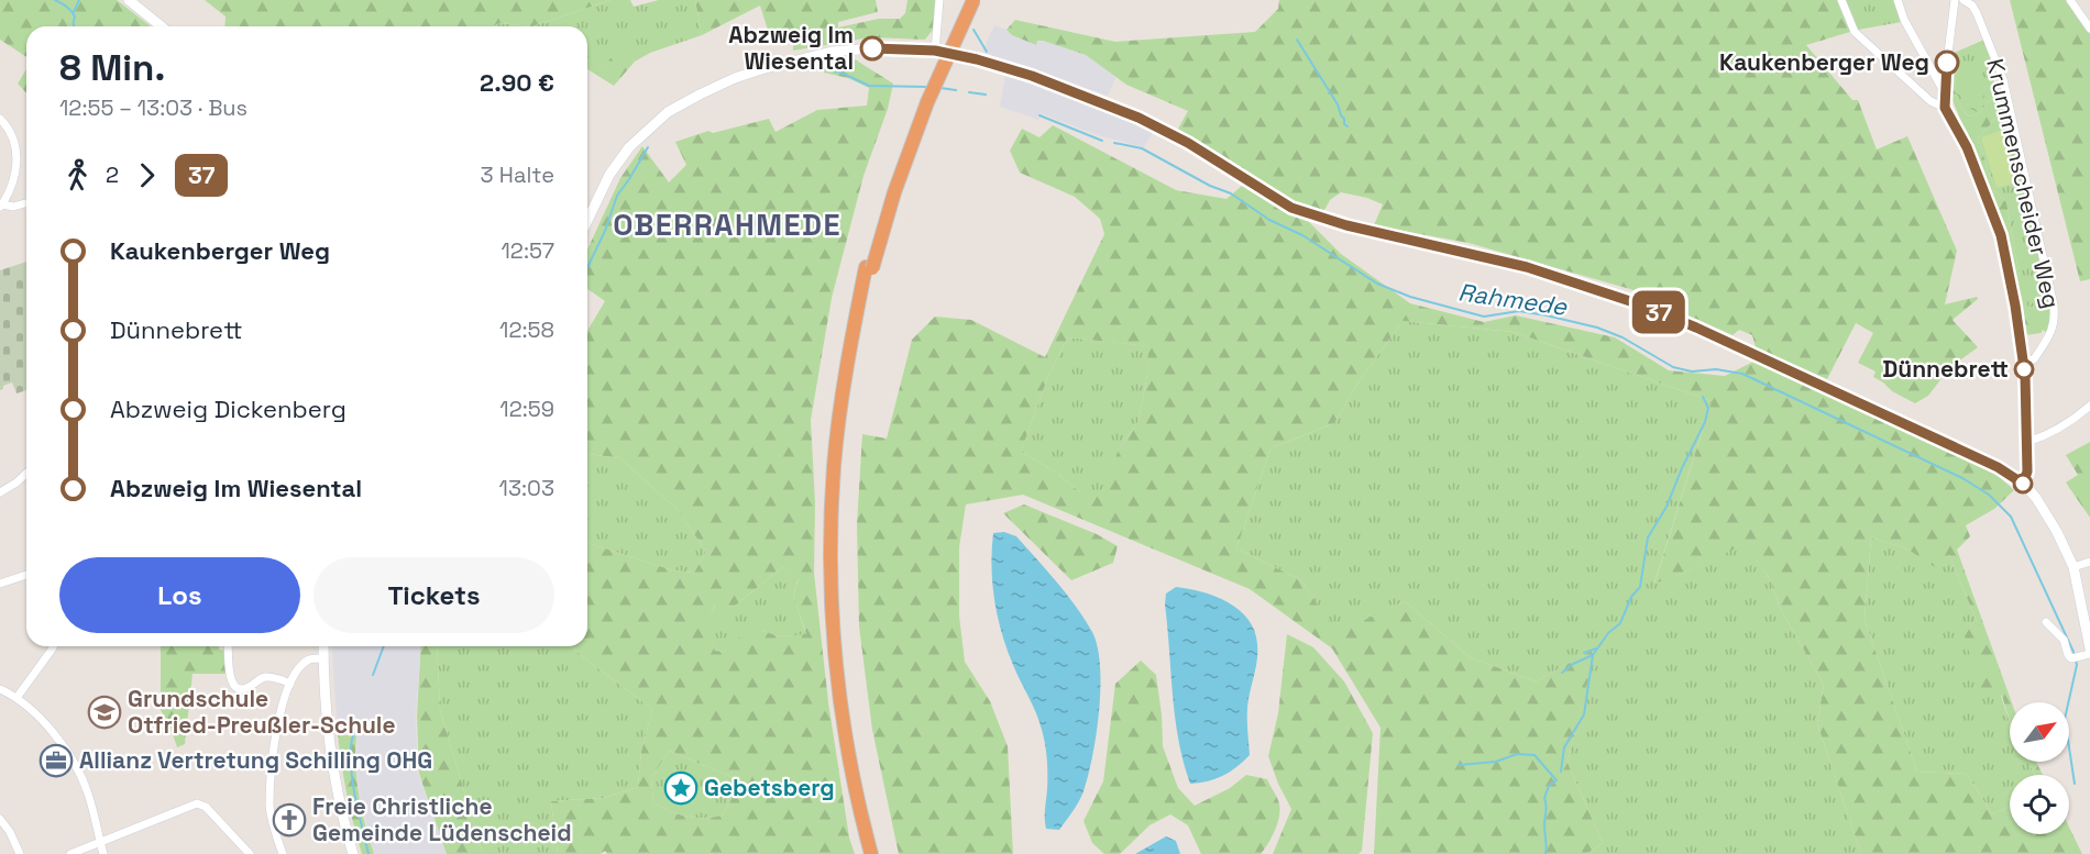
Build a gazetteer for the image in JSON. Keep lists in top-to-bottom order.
{
  "streets": {
    "street": ["Krummenscheider Weg"]
  },
  "districts": ["OBERRAHMEDE"],
  "water": ["Rahmede"],
  "places": {
    "other": ["Abzweig Im Wiesental", "Kaukenberger Weg", "Dünnebrett"],
    "school or university": ["Grundschule Otfried-Preußler-Schule"],
    "office": ["Allianz Vertretung Schilling OHG"],
    "place": ["Gebetsberg"],
    "church": ["Freie Christliche Gemeinde Lüdenscheid"]
  },
  "lines": ["bus line 37"],
  "north": "top right",
  "page": {
    "on_map": "37",
    "heading": ["8 Min.", "12:55 – 13:03 · Bus", "2.90 €"],
    "legs": ["2", "37", "3 Halte"],
    "list": [
      {
        "name": "Kaukenberger Weg",
        "value": "12:57"
      },
      {
        "name": "Dünnebrett",
        "value": "12:58"
      },
      {
        "name": "Abzweig Dickenberg",
        "value": "12:59"
      },
      {
        "name": "Abzweig Im Wiesental",
        "value": "13:03"
      }
    ],
    "buttons": ["Los", "Tickets"]
  }
}
